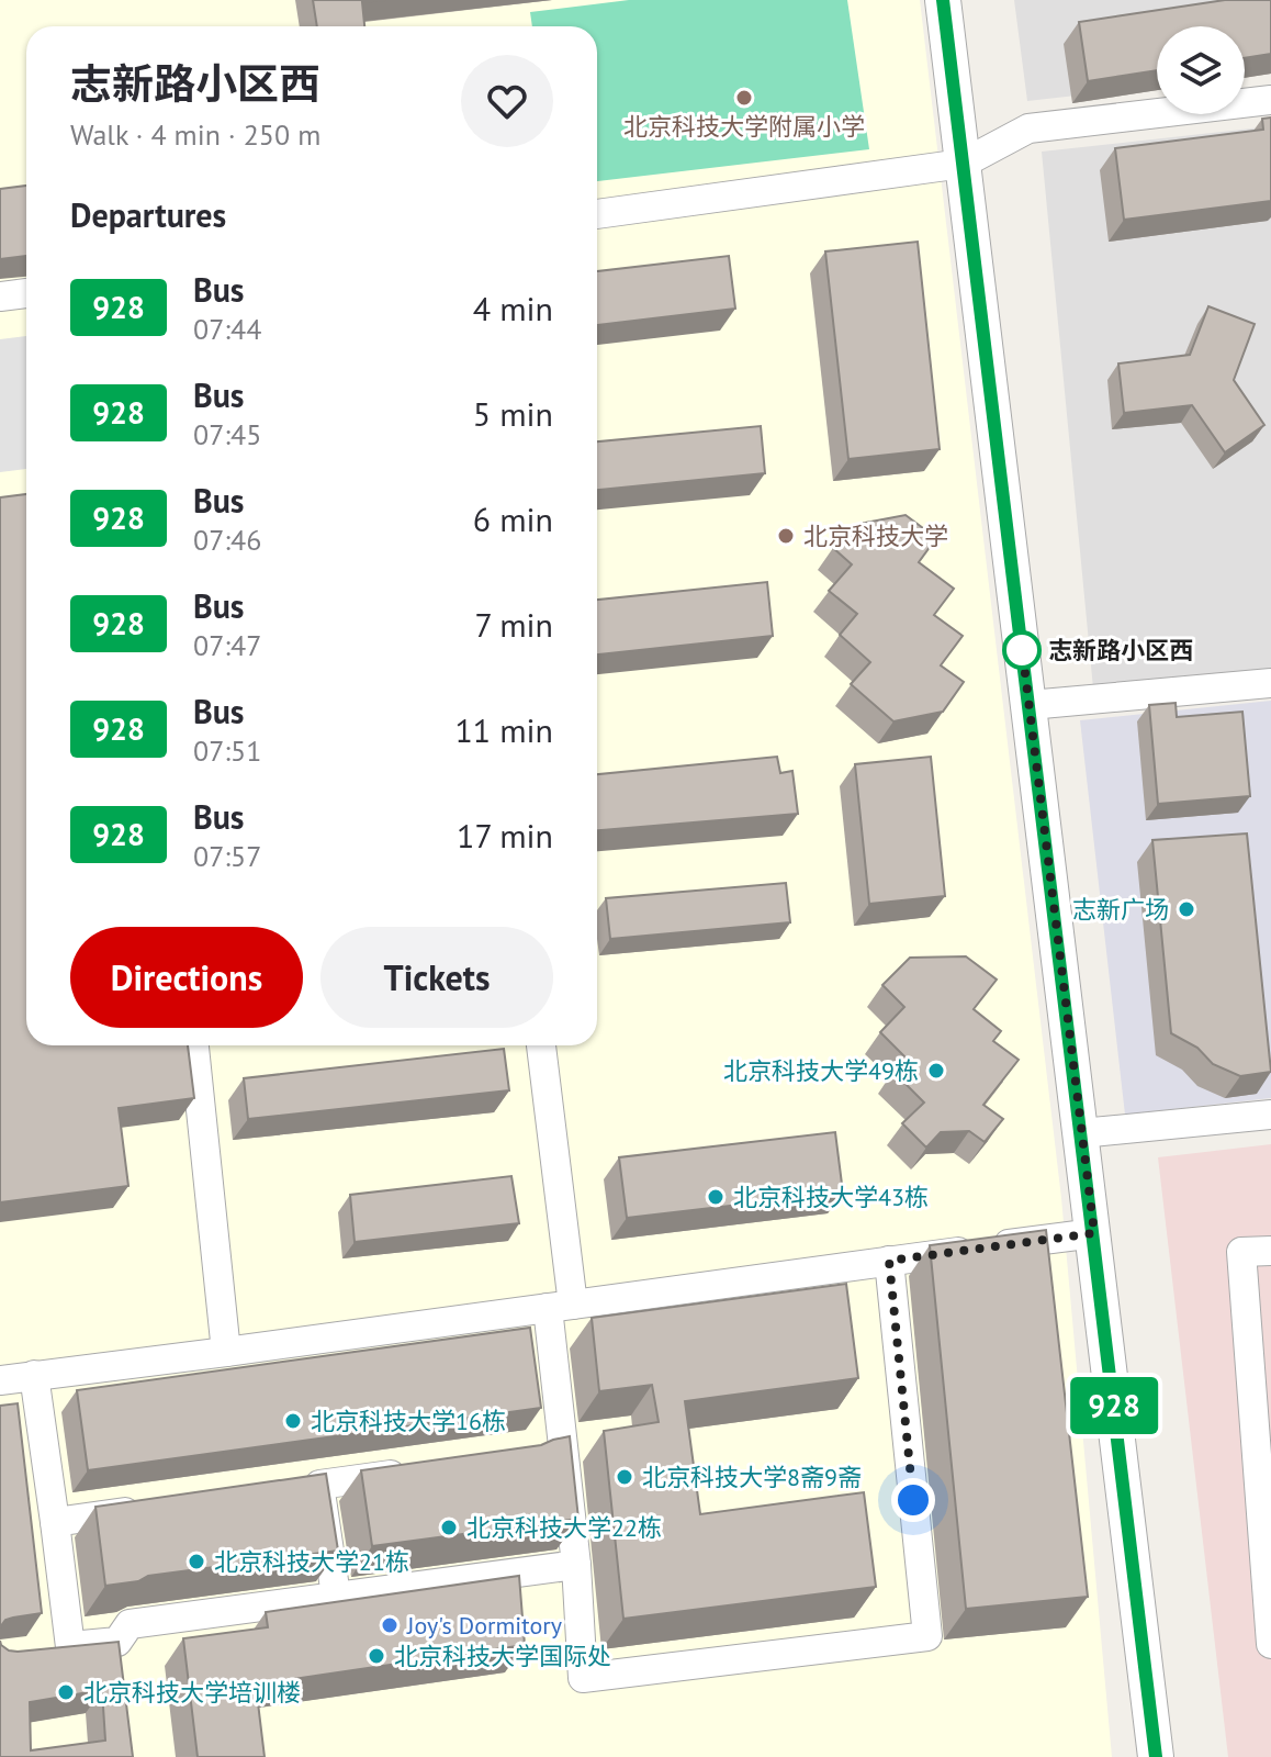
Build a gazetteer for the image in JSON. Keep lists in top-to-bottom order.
{
  "places": [
    "北京科技大学附属小学",
    "北京科技大学",
    "志新路小区西",
    "志新广场",
    "北京科技大学49栋",
    "北京科技大学43栋",
    "北京科技大学16栋",
    "北京科技大学8斋9斋",
    "北京科技大学22栋",
    "北京科技大学21栋",
    "Joy's Dormitory",
    "北京科技大学国际处",
    "北京科技大学培训楼"
  ],
  "lines": ["bus line 928"],
  "page": {
    "on_map": "928",
    "heading": [
      ["志新路小区西", "Walk · 4 min · 250 m"],
      "Departures"
    ],
    "list": [
      {
        "mark": "928",
        "name": "Bus",
        "note": "07:44",
        "value": "4 min"
      },
      {
        "mark": "928",
        "name": "Bus",
        "note": "07:45",
        "value": "5 min"
      },
      {
        "mark": "928",
        "name": "Bus",
        "note": "07:46",
        "value": "6 min"
      },
      {
        "mark": "928",
        "name": "Bus",
        "note": "07:47",
        "value": "7 min"
      },
      {
        "mark": "928",
        "name": "Bus",
        "note": "07:51",
        "value": "11 min"
      },
      {
        "mark": "928",
        "name": "Bus",
        "note": "07:57",
        "value": "17 min"
      }
    ],
    "buttons": ["Directions", "Tickets"]
  }
}
